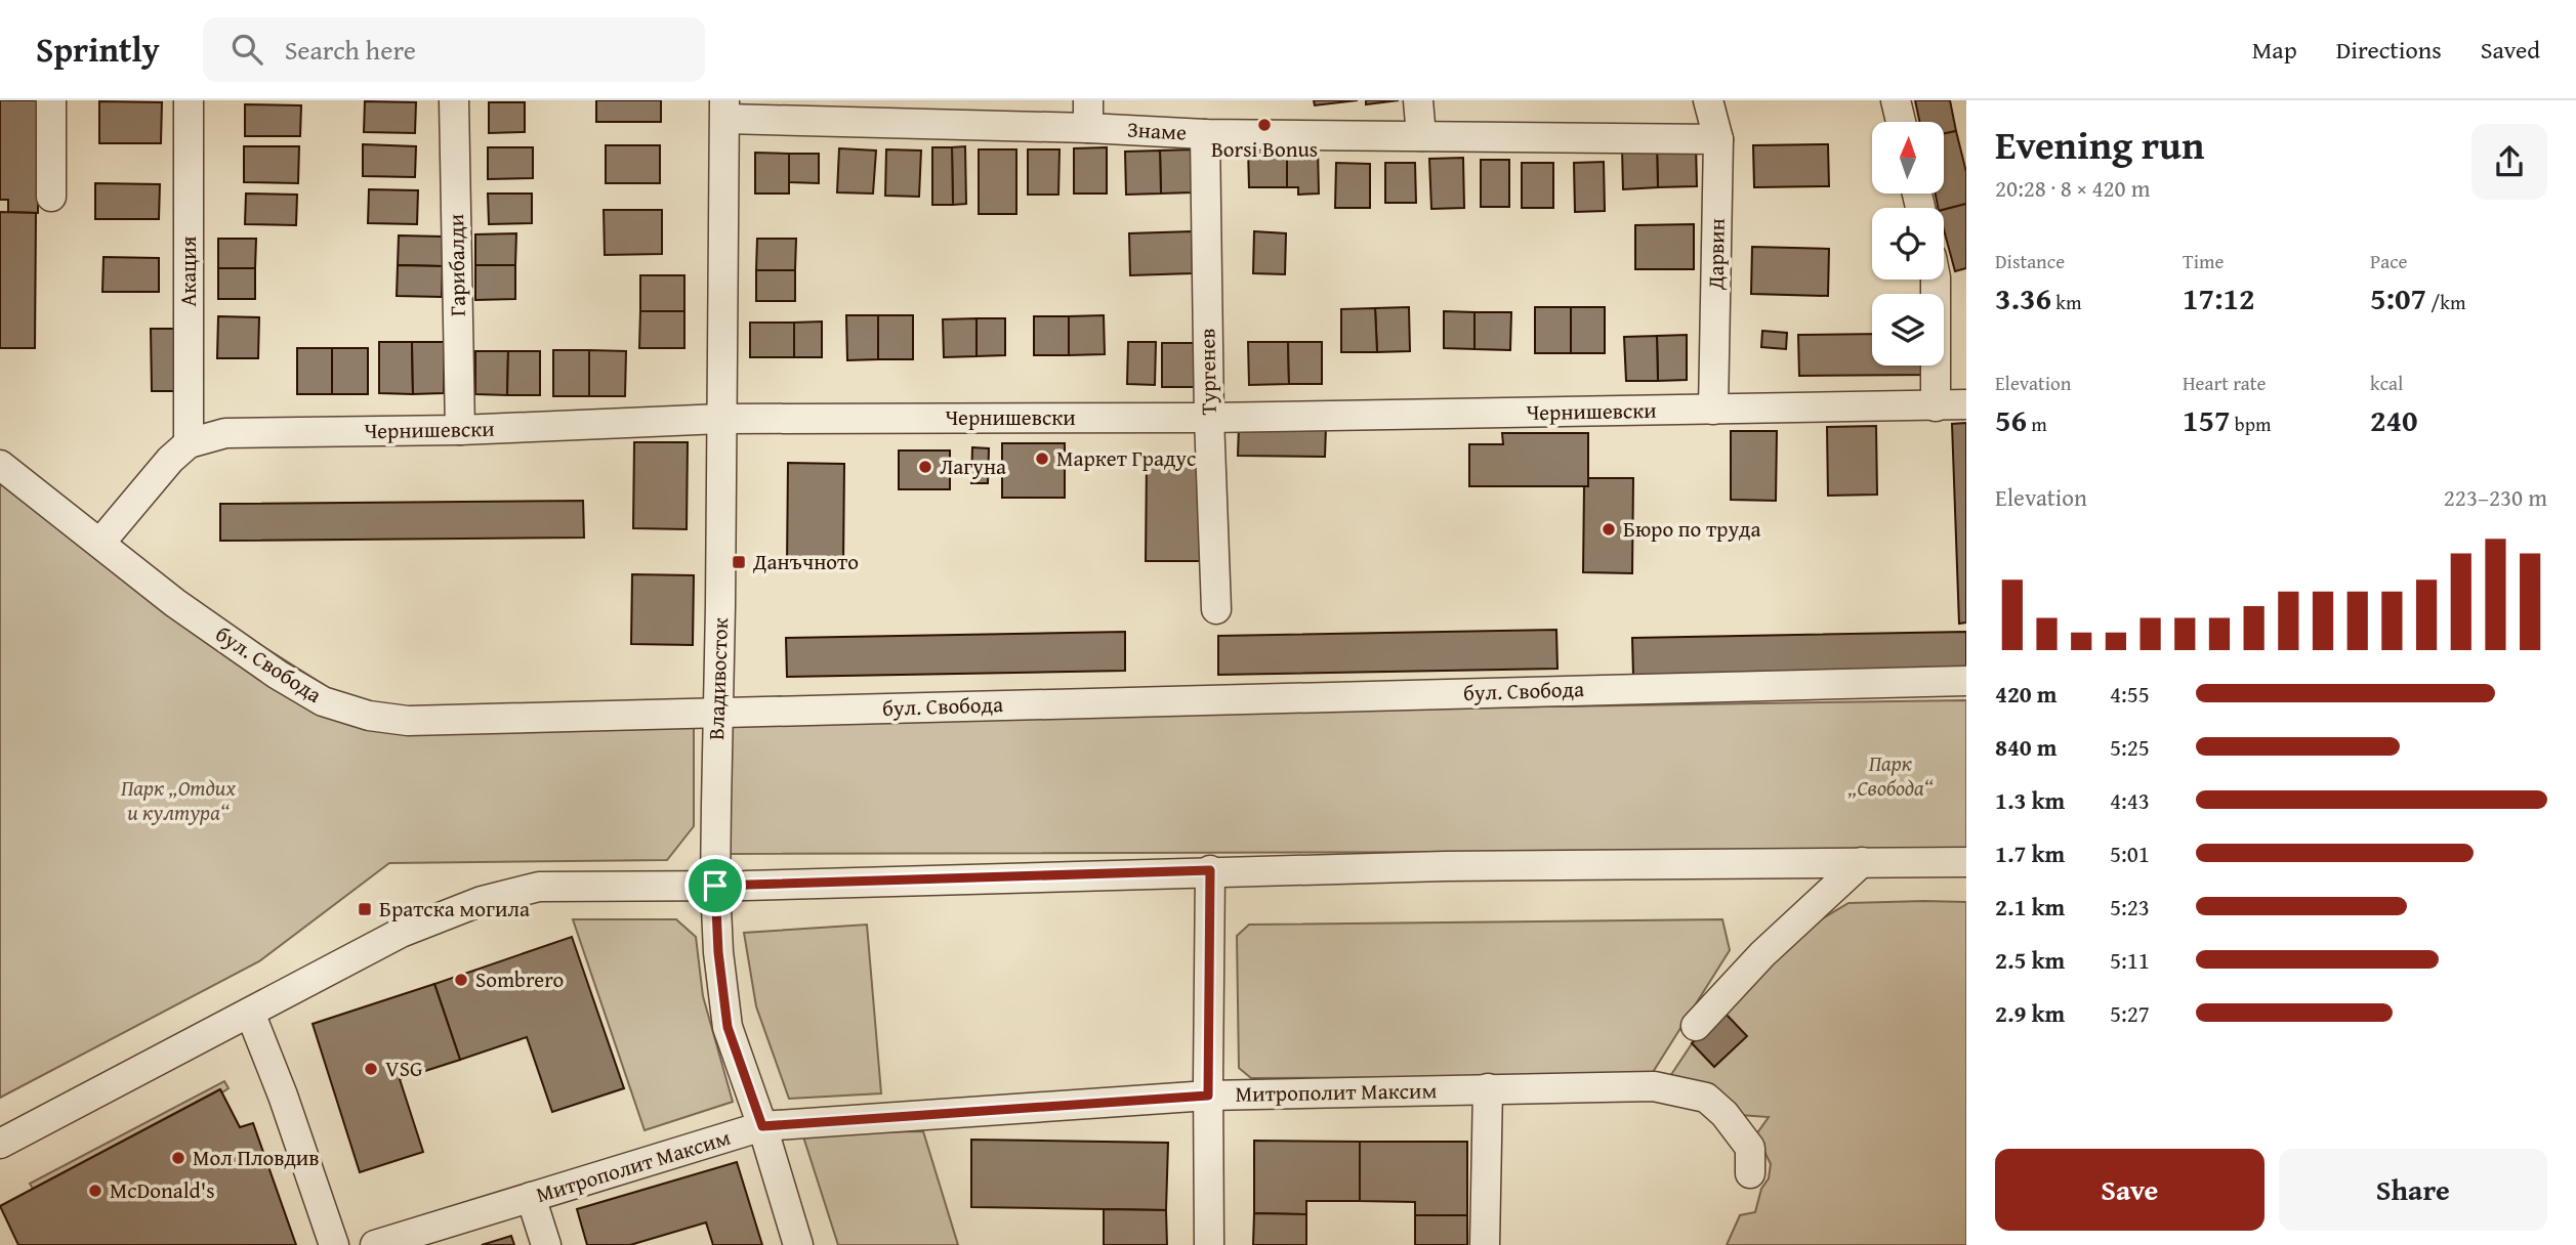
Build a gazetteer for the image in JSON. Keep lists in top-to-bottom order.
{
  "streets": {
    "street": [
      "Знаме",
      "Дарвин",
      "Гарибалди",
      "Акация",
      "Тургенев",
      "Чернишевски",
      "бул. Свобода",
      "Владивосток",
      "Митрополит Максим"
    ]
  },
  "crossings": [
    ["Знаме", "Дарвин"],
    ["Знаме", "Тургенев"],
    ["Знаме", "Владивосток"],
    ["Дарвин", "Чернишевски"],
    ["Гарибалди", "Чернишевски"],
    ["Акация", "Чернишевски"],
    ["Тургенев", "Чернишевски"],
    ["Чернишевски", "бул. Свобода"],
    ["Чернишевски", "Владивосток"],
    ["бул. Свобода", "Владивосток"],
    ["Владивосток", "Митрополит Максим"]
  ],
  "parks": ["Парк „Свобода“", "Парк „Отдих и култура“"],
  "places": {
    "other": [
      "Borsi Bonus",
      "Маркет Градус",
      "Лагуна",
      "Бюро по труда",
      "Sombrero",
      "VSG",
      "Мол Пловдив",
      "McDonald's"
    ],
    "transit": ["Данъчното", "Братска могила"]
  },
  "north": "top",
  "page": {
    "header": "Sprintly",
    "search": "Search here",
    "nav": ["Map", "Directions", "Saved"],
    "heading": ["Evening run", "20:28 · 8 × 420 m"],
    "stats": [
      ["Distance", "3.36 km"],
      ["Time", "17:12"],
      ["Pace", "5:07 /km"],
      ["Elevation", "56 m"],
      ["Heart rate", "157 bpm"],
      ["kcal", "240"]
    ],
    "chart": ["Elevation", "223–230 m"],
    "list": [
      {
        "name": "420 m",
        "note": "4:55"
      },
      {
        "name": "840 m",
        "note": "5:25"
      },
      {
        "name": "1.3 km",
        "note": "4:43"
      },
      {
        "name": "1.7 km",
        "note": "5:01"
      },
      {
        "name": "2.1 km",
        "note": "5:23"
      },
      {
        "name": "2.5 km",
        "note": "5:11"
      },
      {
        "name": "2.9 km",
        "note": "5:27"
      }
    ],
    "buttons": ["Save", "Share"]
  }
}
